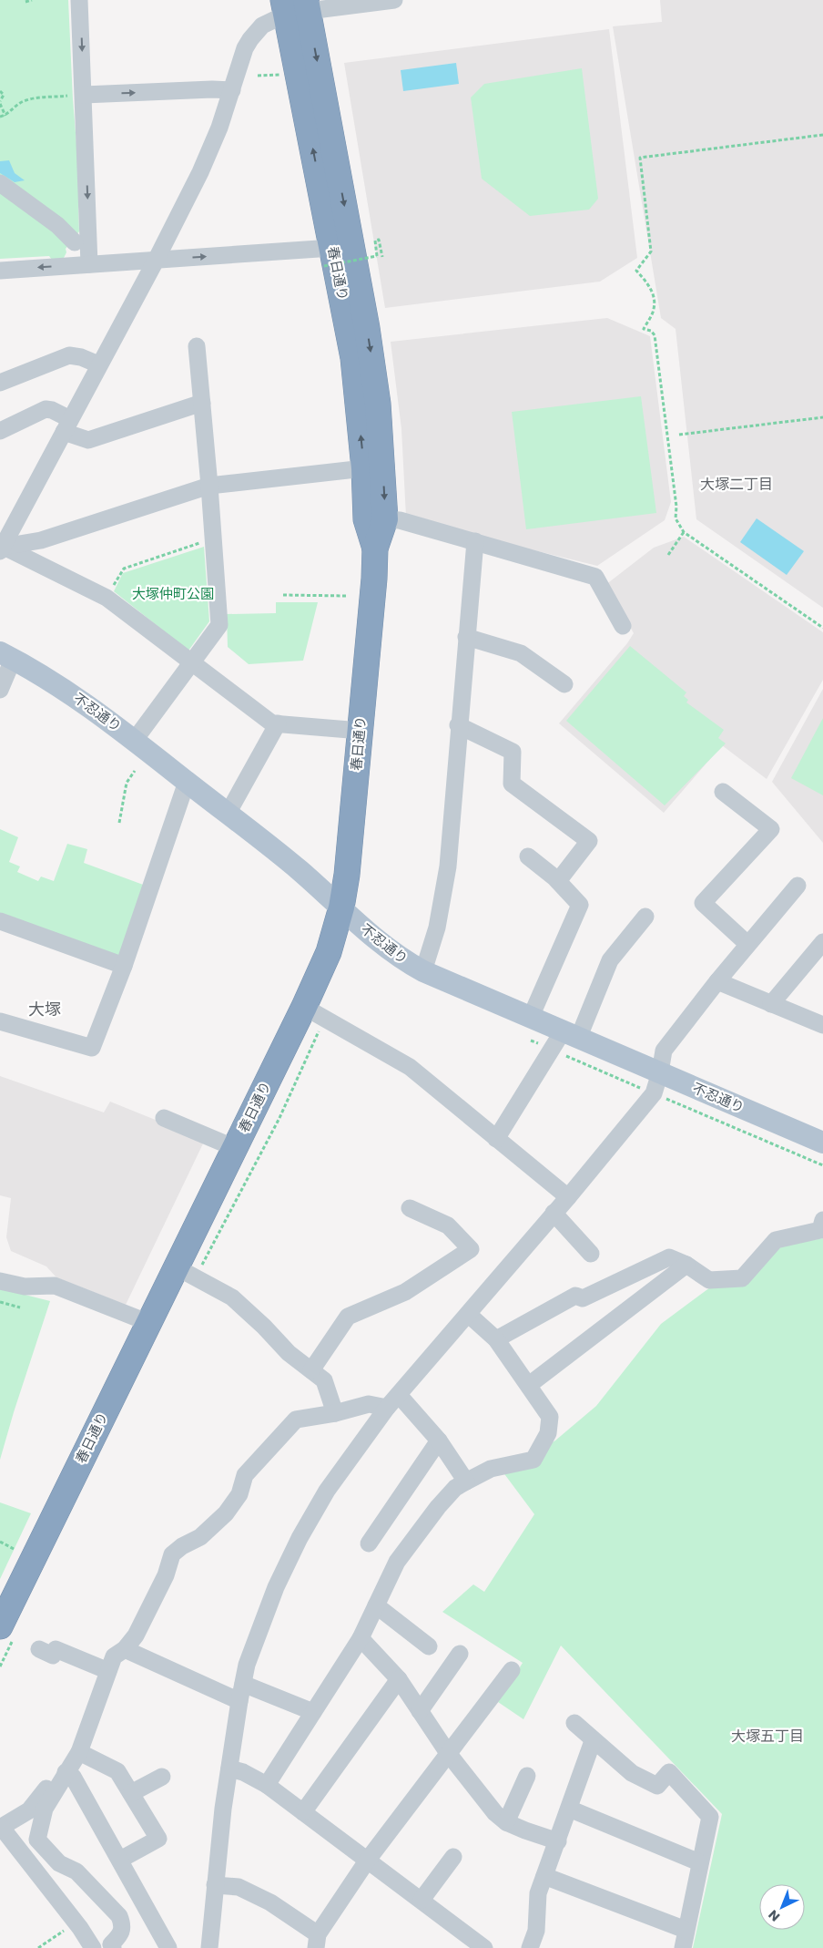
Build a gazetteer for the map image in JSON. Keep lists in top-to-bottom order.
{
  "streets": {
    "highway": ["春日通り"],
    "main road": ["不忍通り"]
  },
  "crossings": [
    ["春日通り", "不忍通り"]
  ],
  "districts": ["大塚二丁目", "大塚", "大塚五丁目"],
  "parks": ["大塚仲町公園"],
  "north": "bottom left"
}
